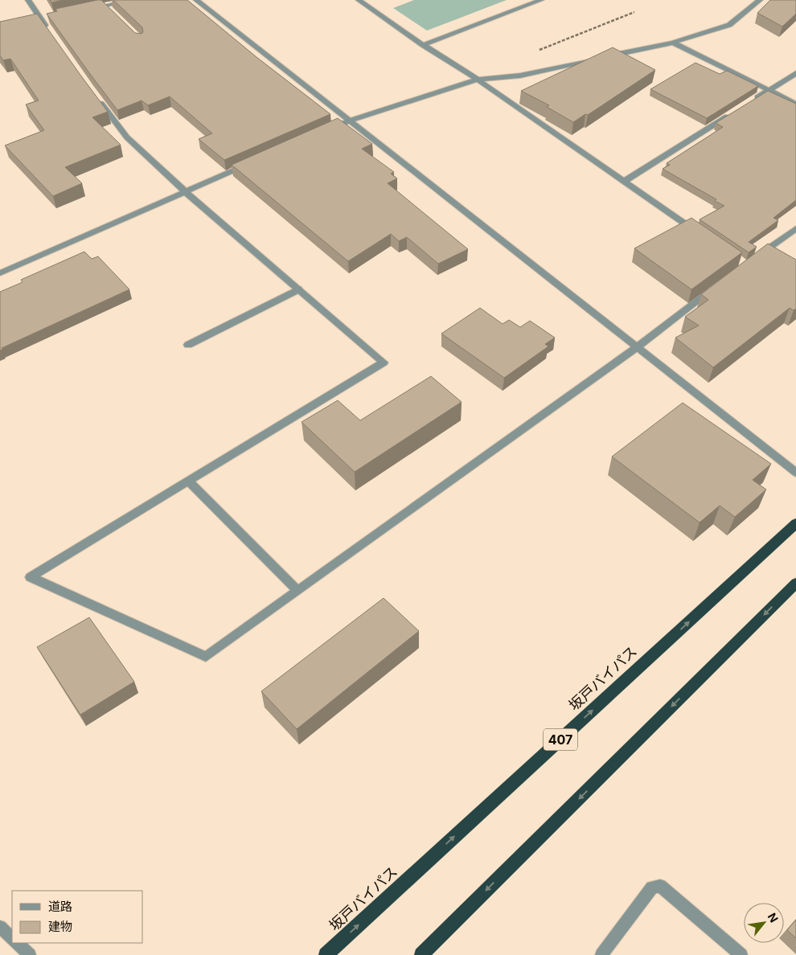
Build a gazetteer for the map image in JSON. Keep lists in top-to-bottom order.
{
  "streets": {
    "highway": ["坂戸バイパス", "407"]
  },
  "legend": ["道路", "建物"],
  "north": "top right"
}
